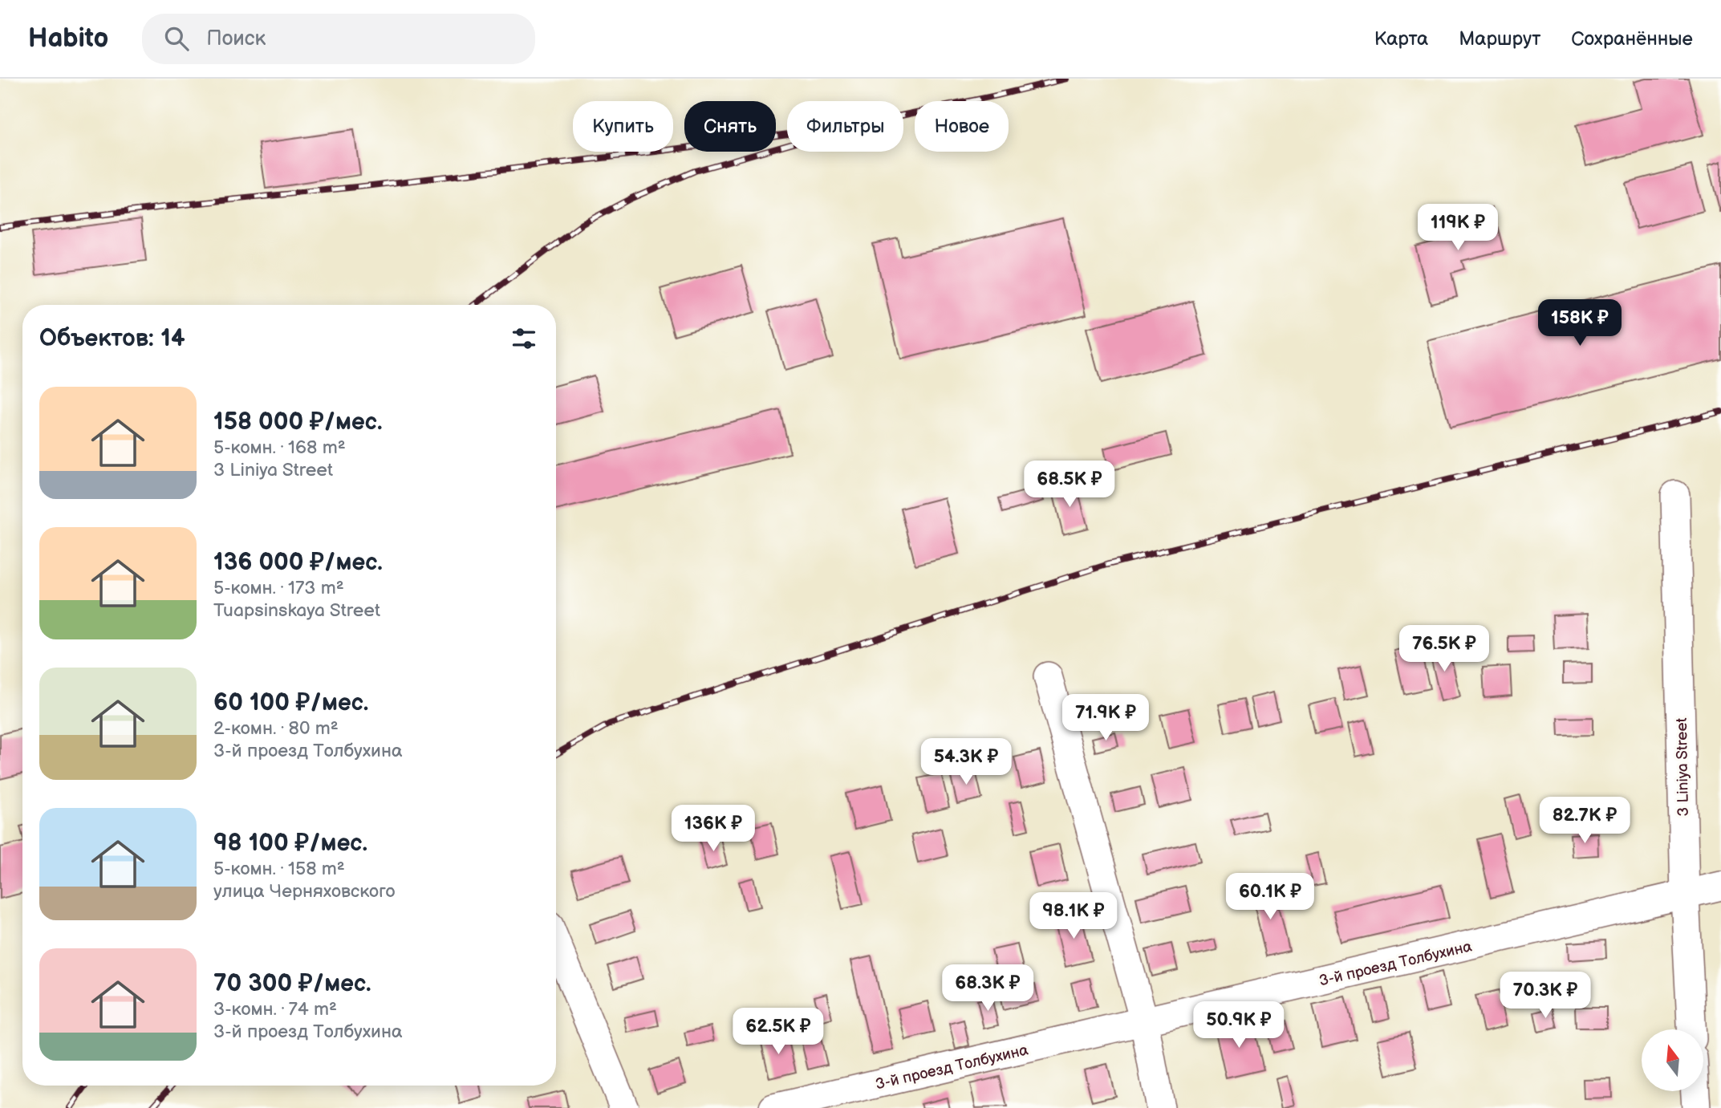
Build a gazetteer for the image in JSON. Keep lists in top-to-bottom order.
{
  "streets": {
    "street": ["3 Liniya Street", "3-й проезд Толбухина"]
  },
  "crossings": [
    ["3 Liniya Street", "3-й проезд Толбухина"]
  ],
  "north": "top",
  "page": {
    "header": "Habito",
    "search": "Поиск",
    "nav": ["Карта", "Маршрут", "Сохранённые"],
    "chip": [
      "Купить",
      "Снять",
      "Фильтры",
      "Новое"
    ],
    "price": [
      "119K ₽",
      "158K ₽",
      "68.5K ₽",
      "76.5K ₽",
      "71.9K ₽",
      "54.3K ₽",
      "82.7K ₽",
      "136K ₽",
      "60.1K ₽",
      "98.1K ₽",
      "68.3K ₽",
      "70.3K ₽",
      "50.9K ₽",
      "62.5K ₽"
    ],
    "heading": "Объектов: 14",
    "list": [
      {
        "name": "158 000 ₽/мес.",
        "note": "5-комн. · 168 m² · 3 Liniya Street"
      },
      {
        "name": "136 000 ₽/мес.",
        "note": "5-комн. · 173 m² · Tuapsinskaya Street"
      },
      {
        "name": "60 100 ₽/мес.",
        "note": "2-комн. · 80 m² · 3-й проезд Толбухина"
      },
      {
        "name": "98 100 ₽/мес.",
        "note": "5-комн. · 158 m² · улица Черняховского"
      },
      {
        "name": "70 300 ₽/мес.",
        "note": "3-комн. · 74 m² · 3-й проезд Толбухина"
      }
    ]
  }
}
